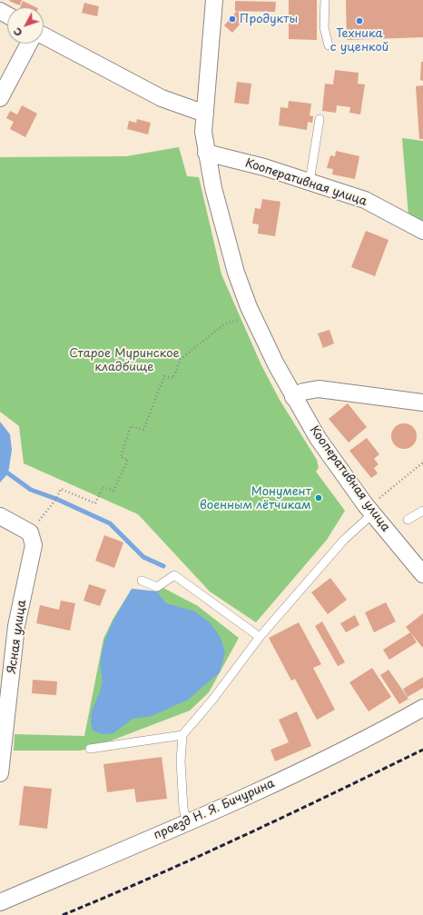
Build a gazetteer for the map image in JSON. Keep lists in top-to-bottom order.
{
  "streets": {
    "street": ["Кооперативная улица", "Ясная улица", "проезд Н. Я. Бичурина"]
  },
  "parks": ["Старое Муринское кладбище"],
  "places": ["Продукты", "Техника с уценкой", "Монумент военным лётчикам"],
  "north": "bottom left"
}
